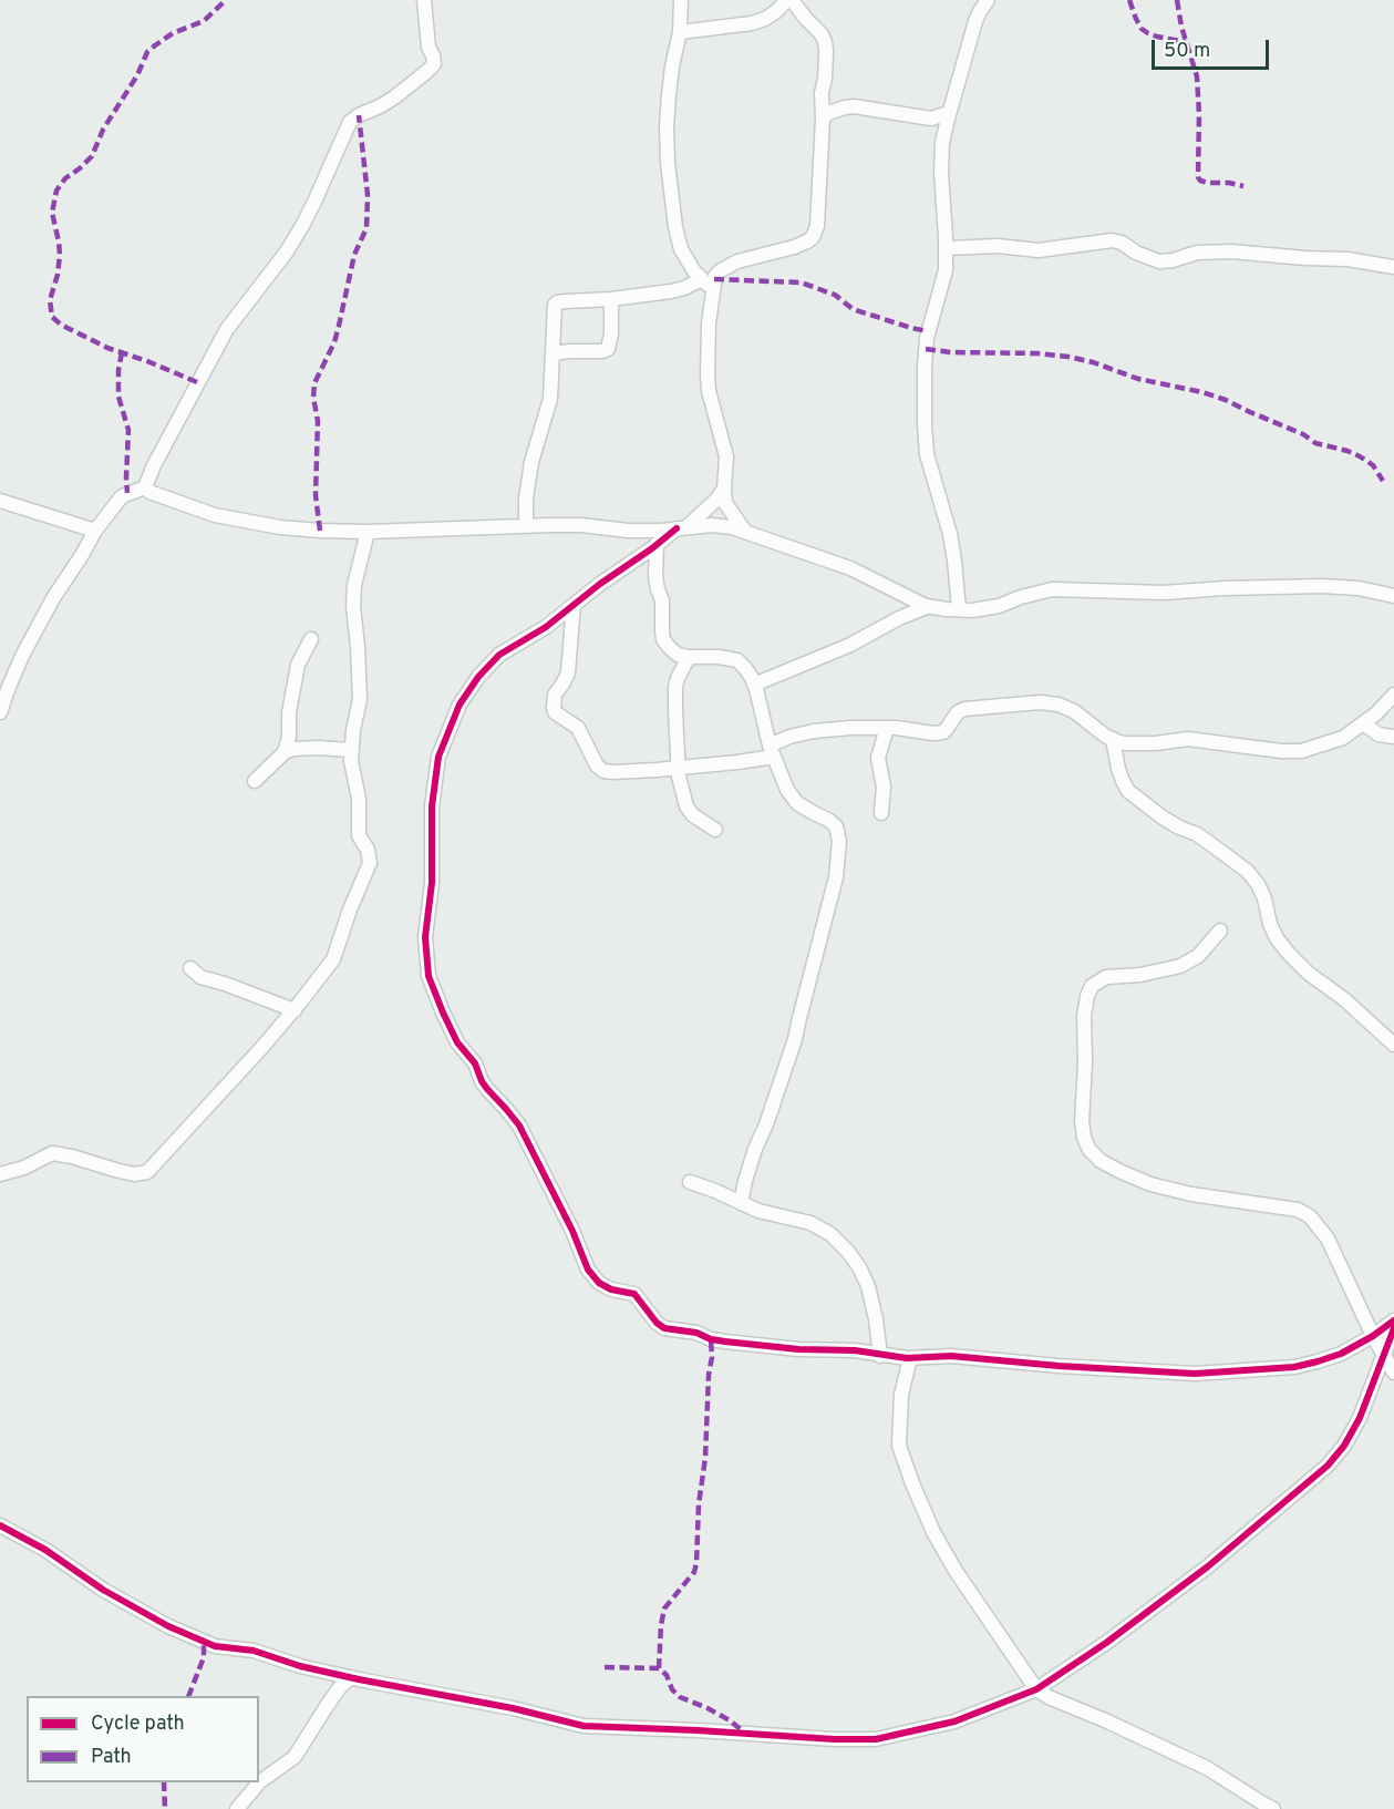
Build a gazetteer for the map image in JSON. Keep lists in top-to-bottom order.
{
  "legend": ["Cycle path", "Path"],
  "scale_bar": "50 m"
}
